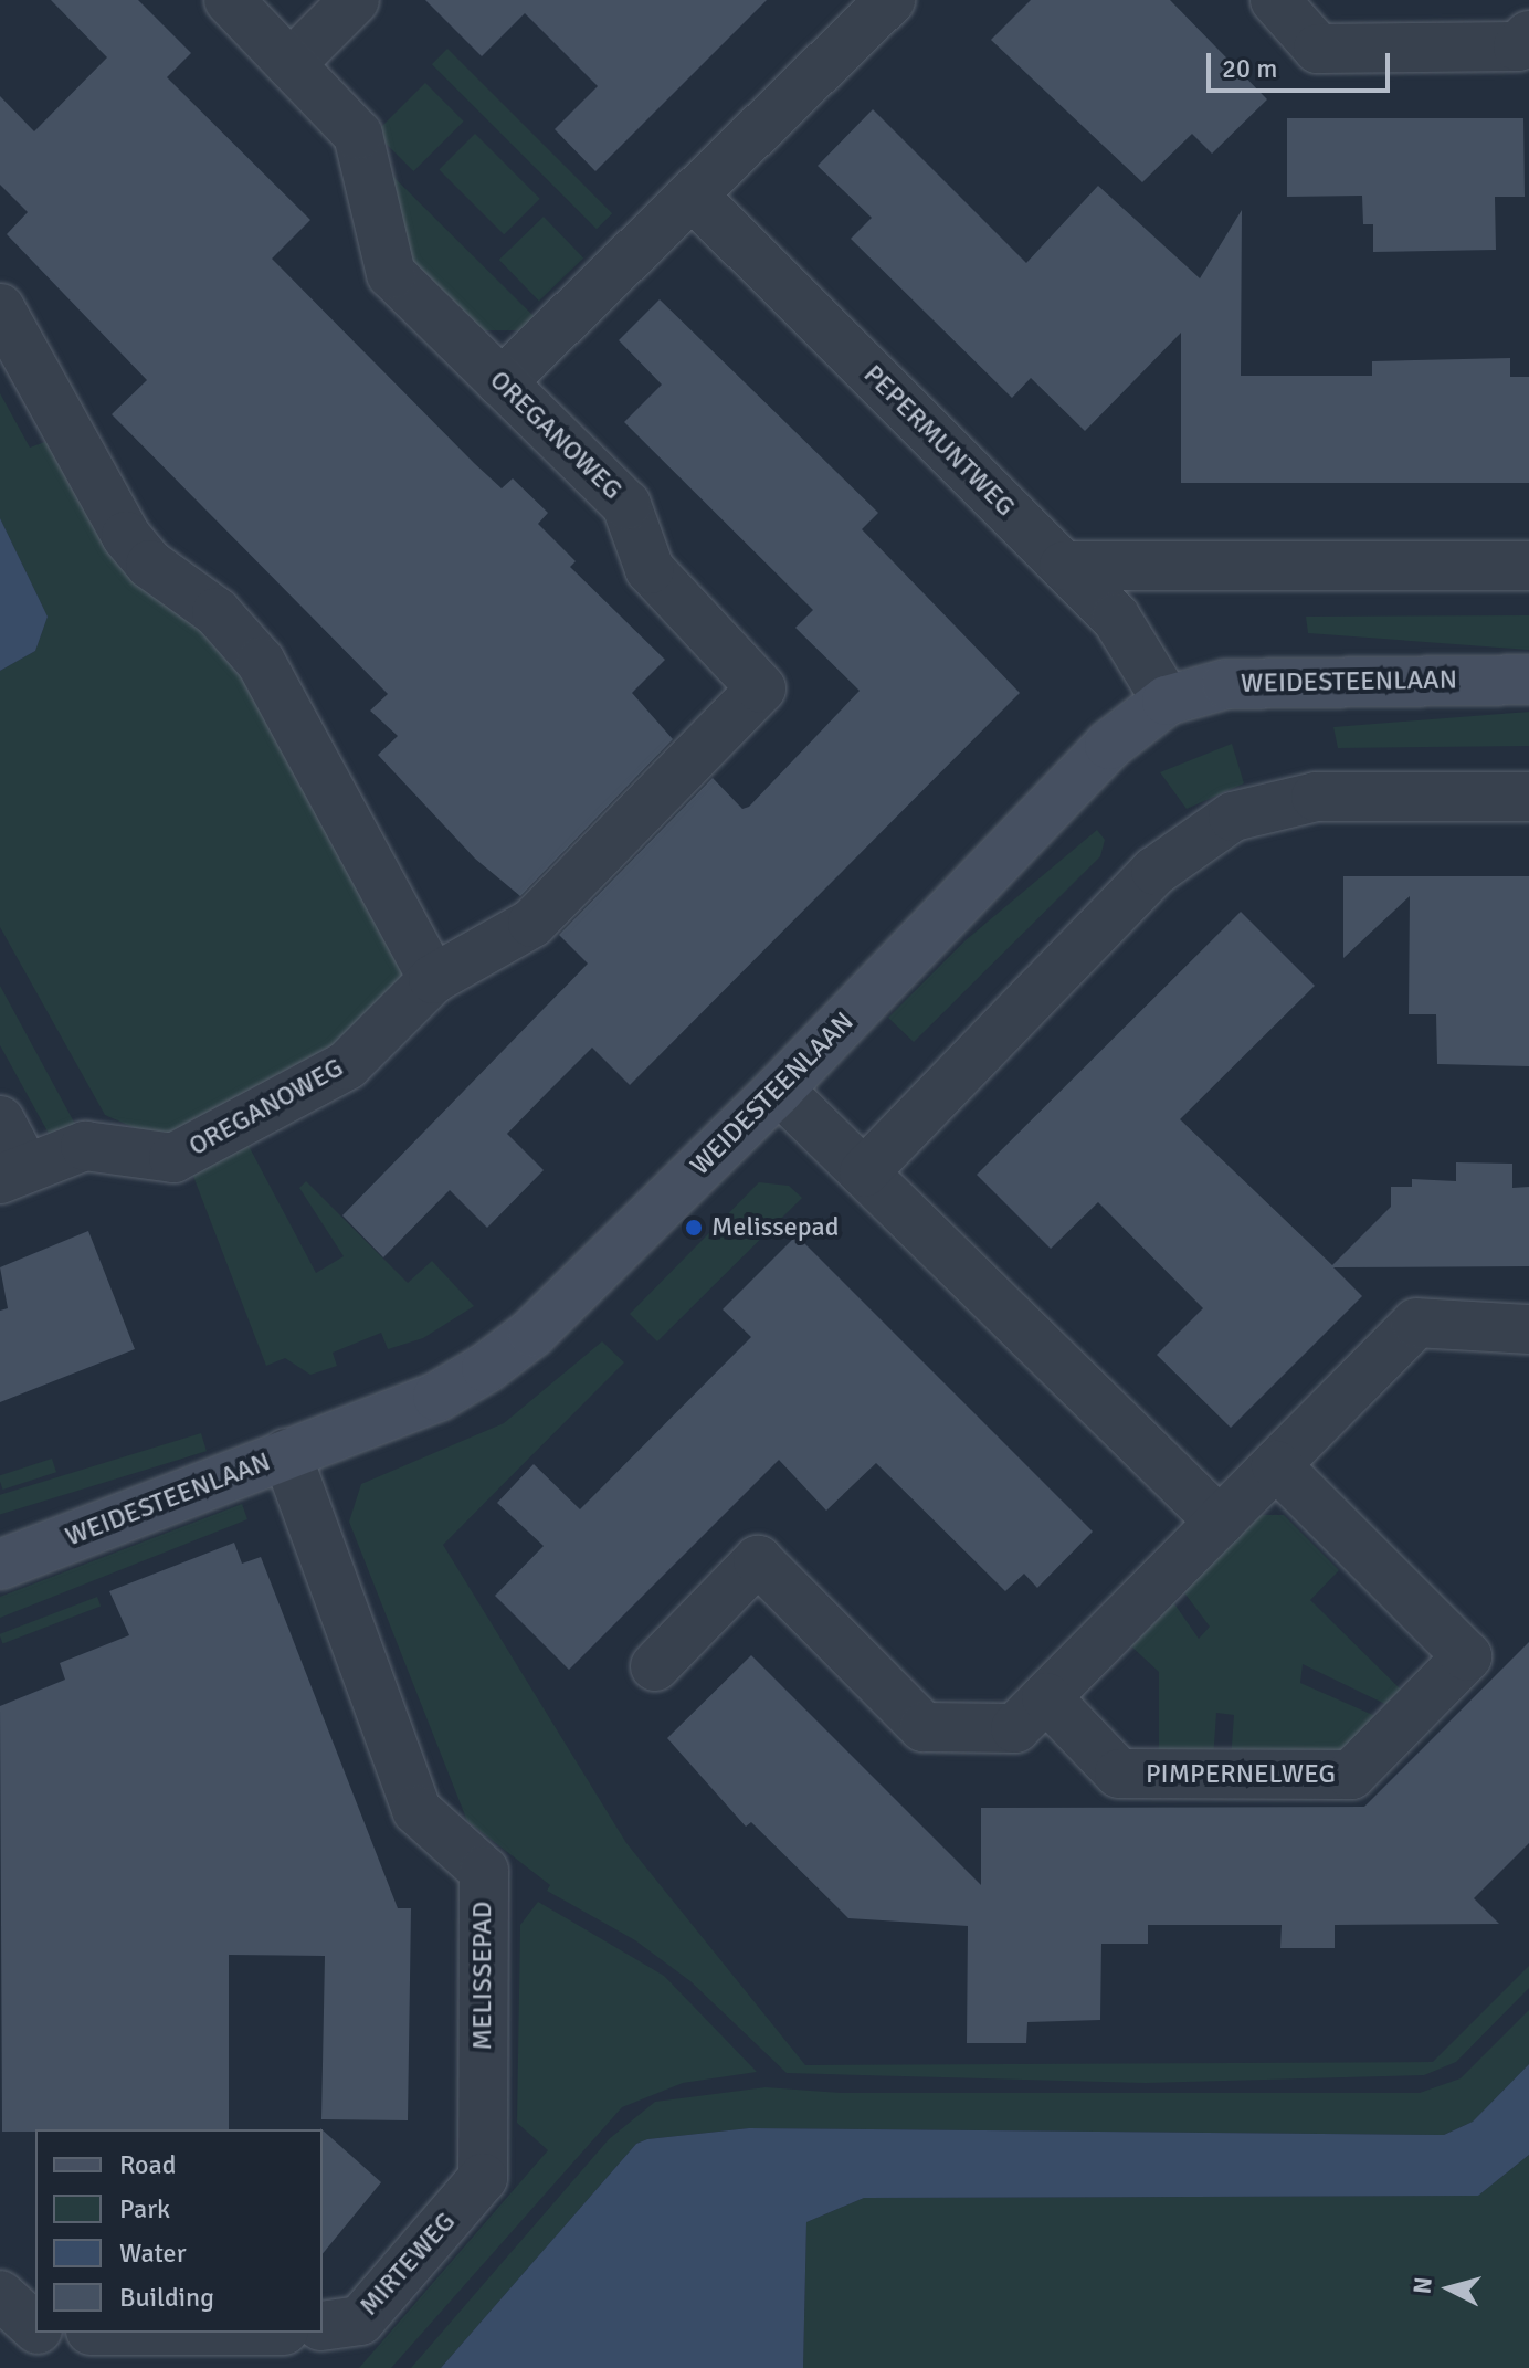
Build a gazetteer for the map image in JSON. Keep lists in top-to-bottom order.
{
  "streets": {
    "street": [
      "OREGANOWEG",
      "PEPERMUNTWEG",
      "WEIDESTEENLAAN",
      "PIMPERNELWEG",
      "MELISSEPAD",
      "MIRTEWEG"
    ]
  },
  "crossings": [
    ["PEPERMUNTWEG", "WEIDESTEENLAAN"],
    ["WEIDESTEENLAAN", "MELISSEPAD"],
    ["MELISSEPAD", "MIRTEWEG"]
  ],
  "places": ["Melissepad"],
  "legend": [
    "Road",
    "Park",
    "Water",
    "Building"
  ],
  "scale_bar": "20 m",
  "north": "left"
}
